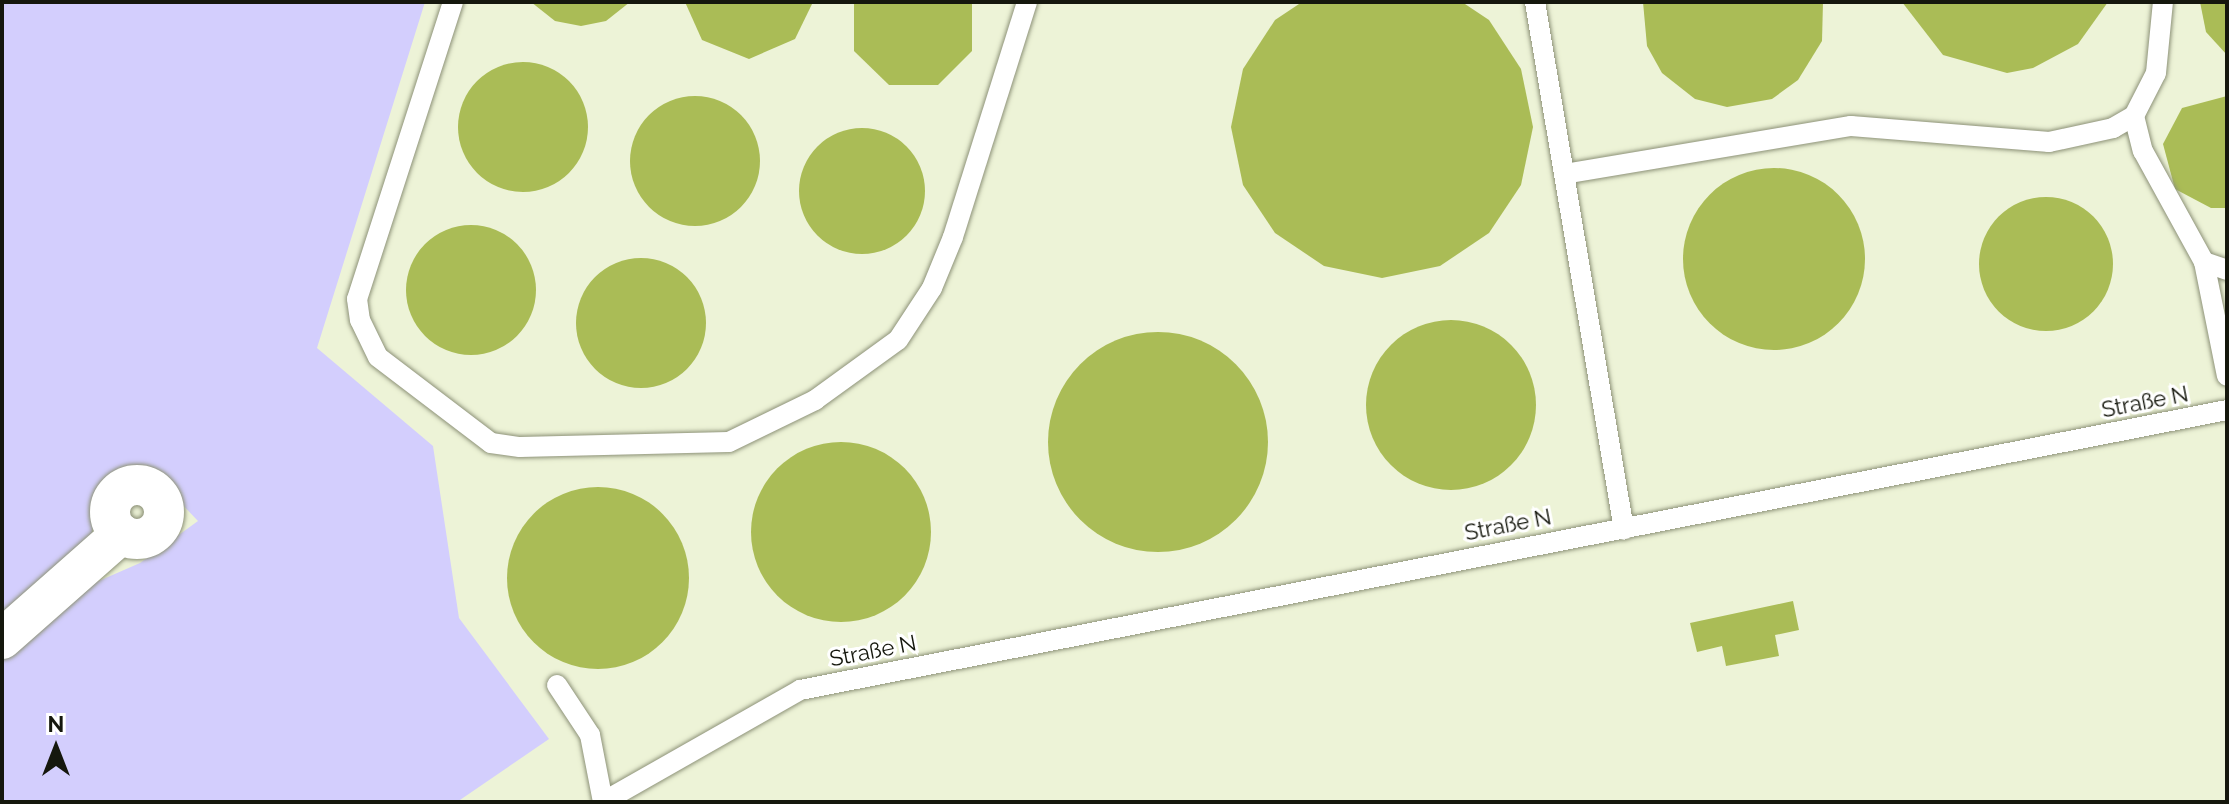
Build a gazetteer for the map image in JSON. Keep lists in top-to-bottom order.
{
  "streets": {
    "lane": ["Straße N"]
  },
  "north": "top"
}
